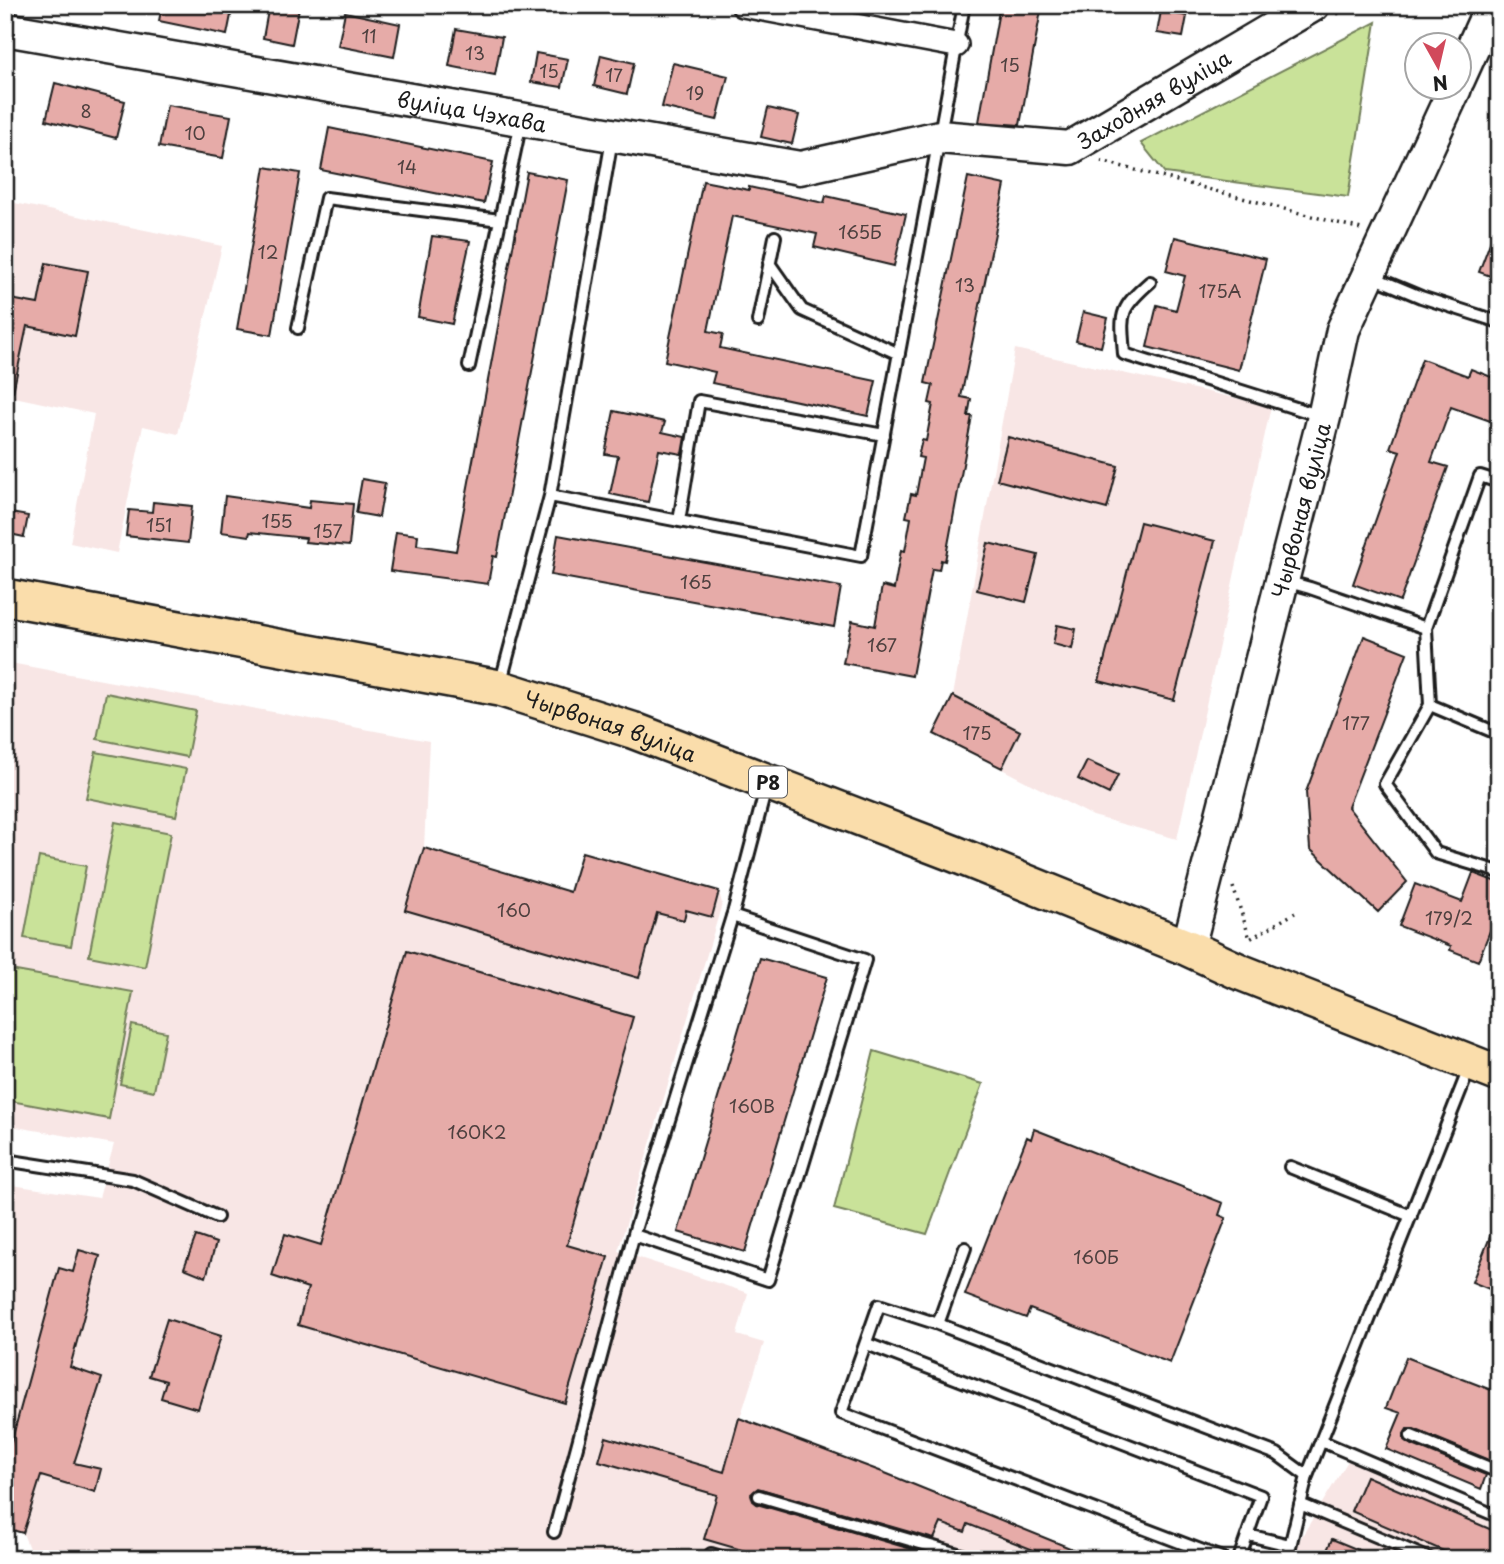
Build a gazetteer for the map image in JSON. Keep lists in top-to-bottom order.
{
  "streets": {
    "main road": ["Чырвоная вуліца", "Р8"],
    "street": ["Заходняя вуліца", "вуліца Чэхава"]
  },
  "crossings": [
    ["Заходняя вуліца", "вуліца Чэхава"]
  ],
  "house_numbers": [
    "11",
    "13",
    "15",
    "15",
    "17",
    "19",
    "8",
    "10",
    "14",
    "165Б",
    "12",
    "13",
    "175А",
    "155",
    "151",
    "157",
    "165",
    "167",
    "177",
    "175",
    "160",
    "179/2",
    "160В",
    "160К2",
    "160Б"
  ],
  "north": "bottom"
}
